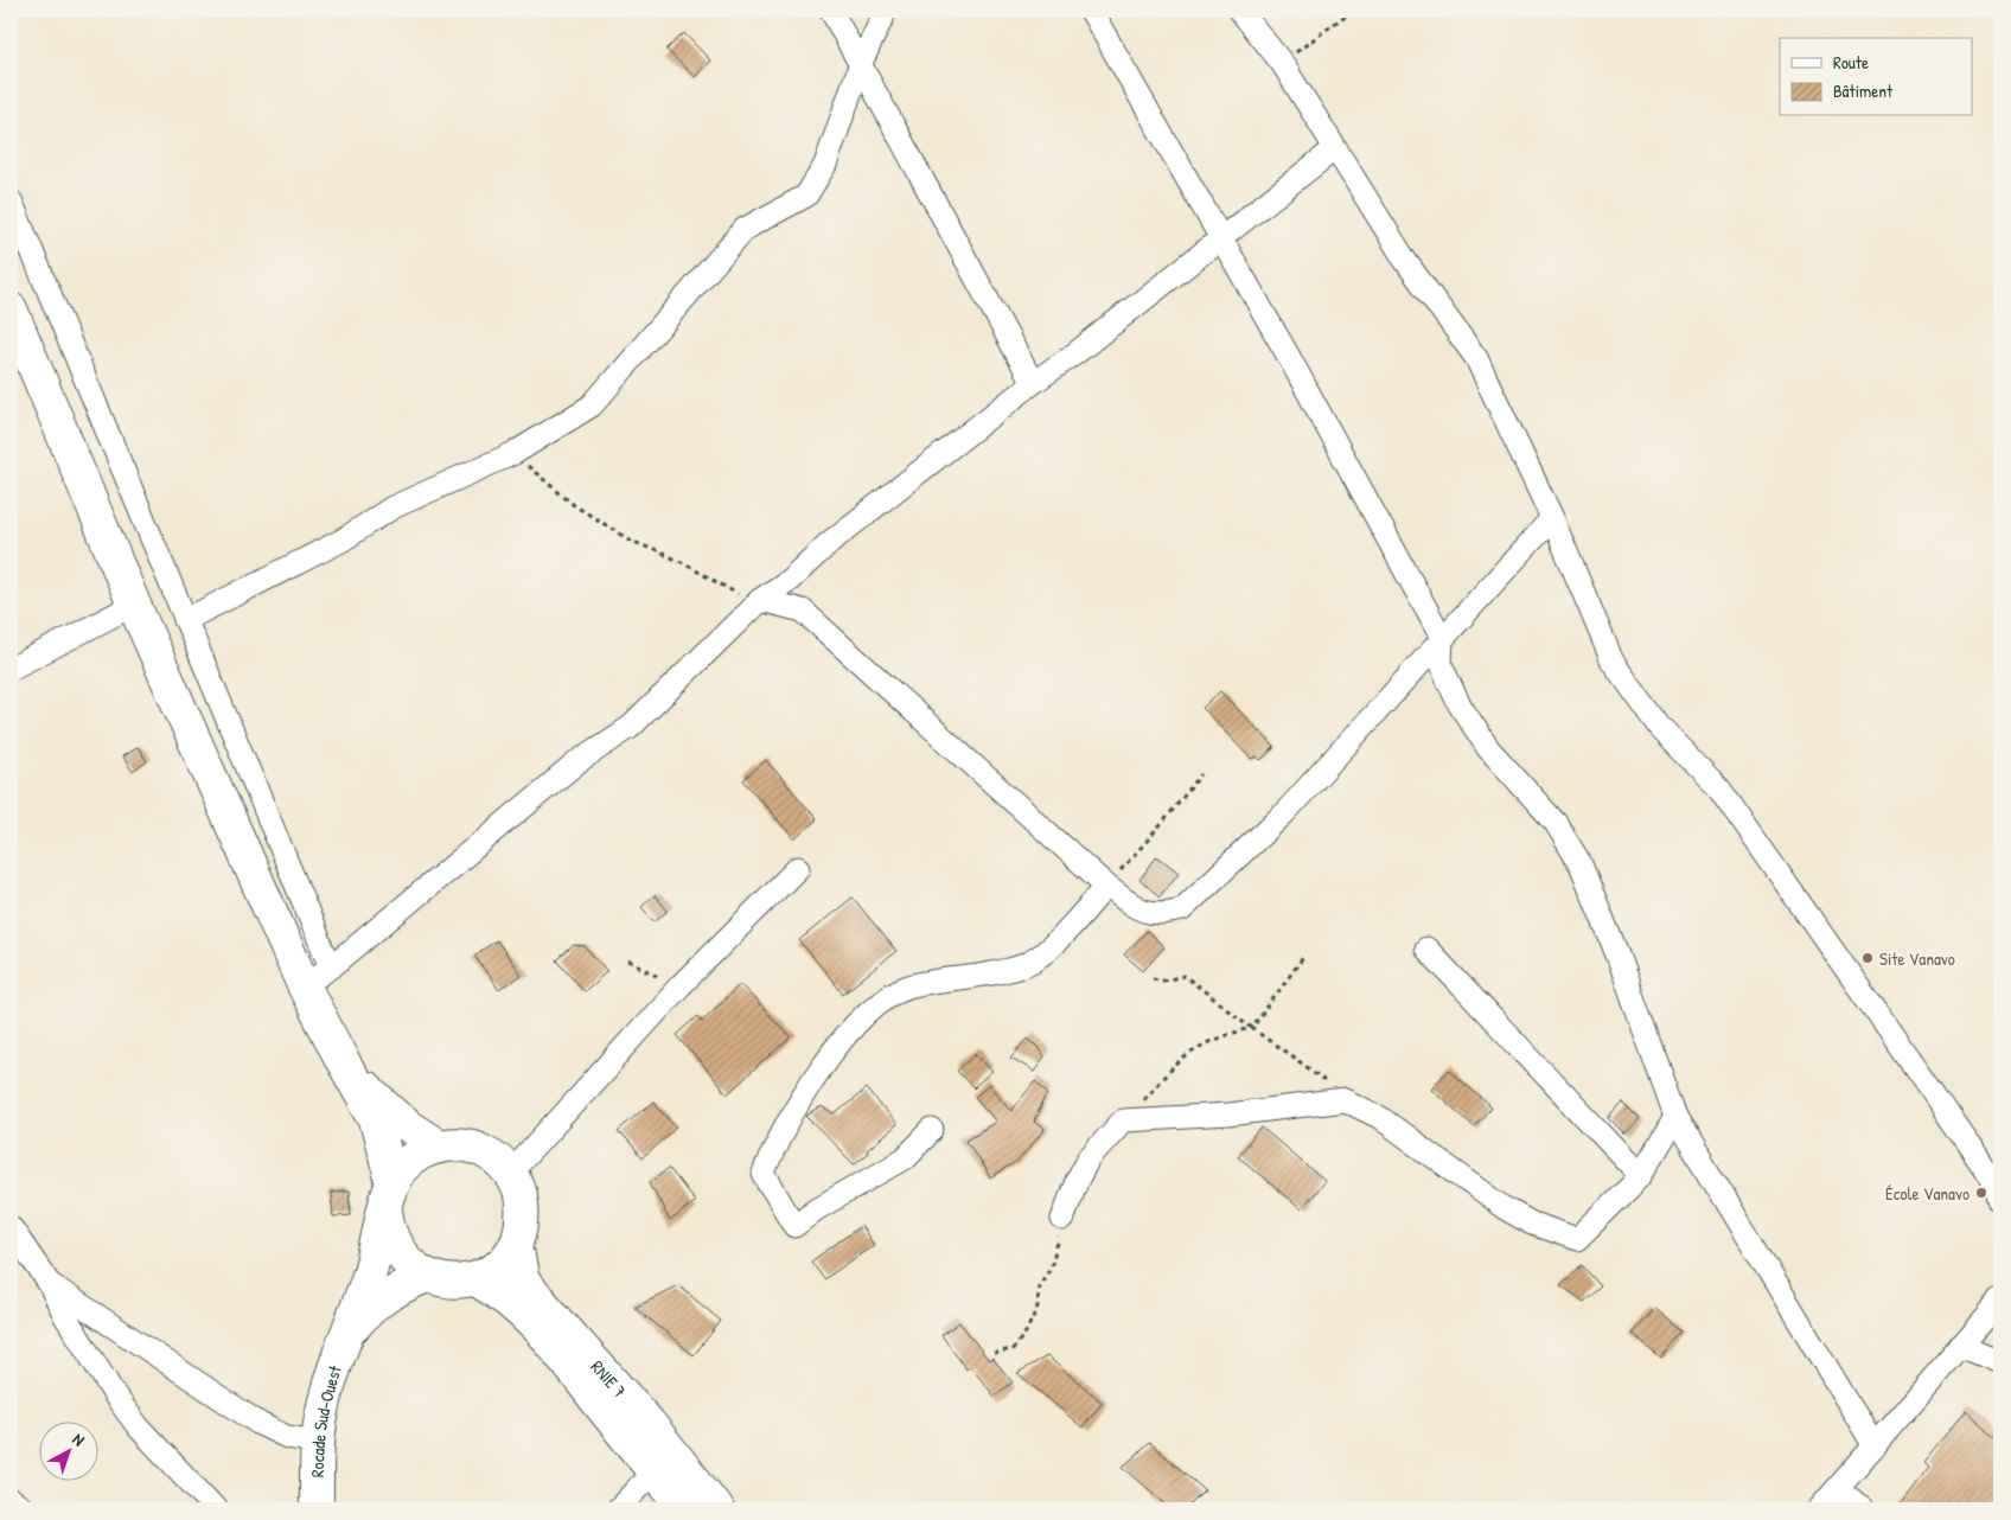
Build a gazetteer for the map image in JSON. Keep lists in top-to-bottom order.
{
  "streets": {
    "main road": ["RNIE 7", "Rocade Sud-Ouest"]
  },
  "crossings": [
    ["RNIE 7", "Rocade Sud-Ouest"]
  ],
  "places": ["Site Vanavo", "École Vanavo"],
  "legend": ["Route", "Bâtiment"],
  "north": "top right"
}
